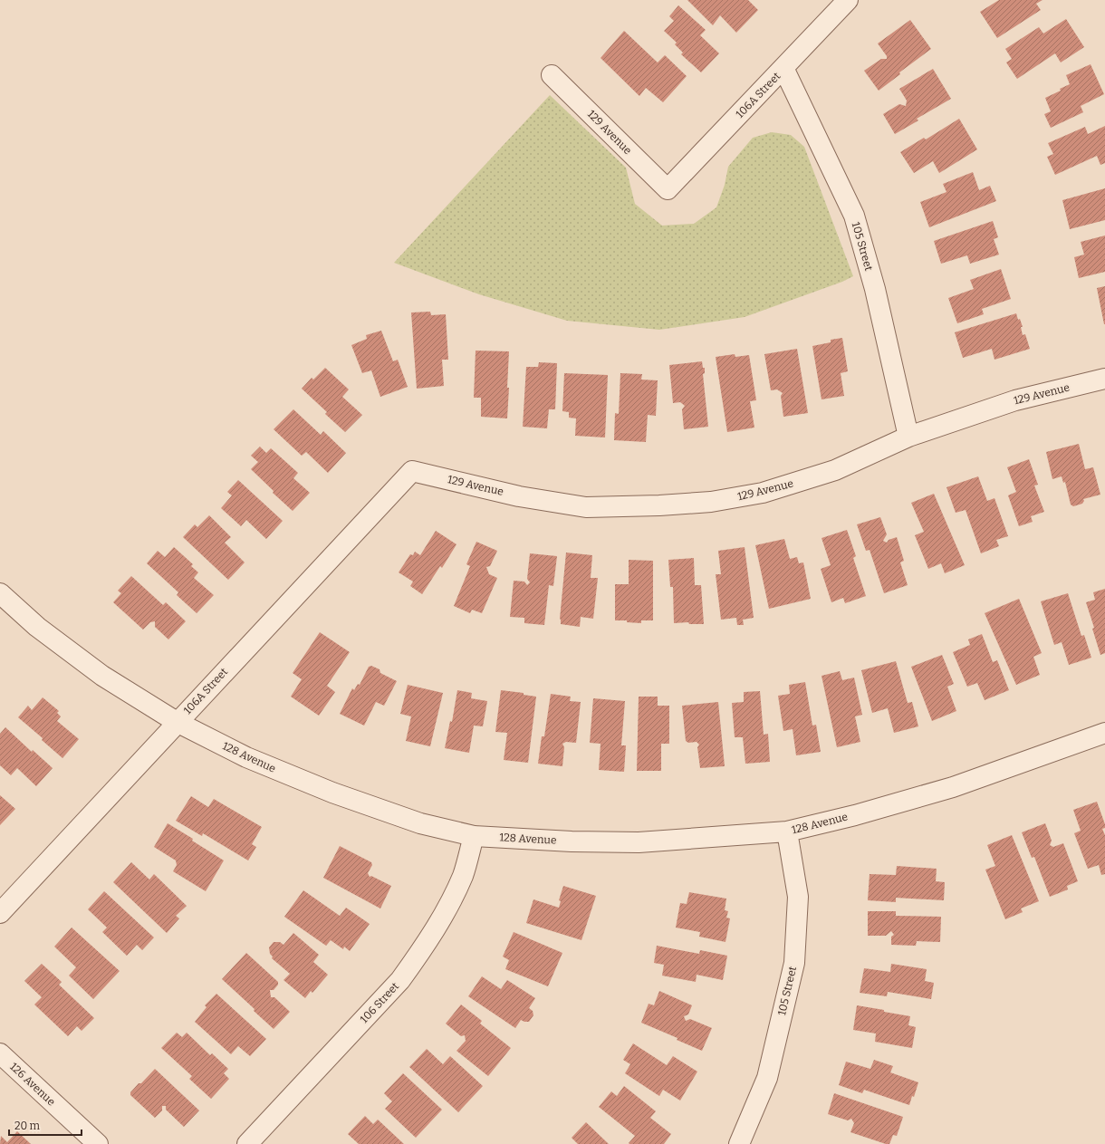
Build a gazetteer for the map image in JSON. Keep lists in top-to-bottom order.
{
  "streets": {
    "street": [
      "106A Street",
      "129 Avenue",
      "105 Street",
      "128 Avenue",
      "106 Street",
      "126 Avenue"
    ]
  },
  "crossings": [
    ["106A Street", "129 Avenue"],
    ["106A Street", "105 Street"],
    ["106A Street", "128 Avenue"],
    ["129 Avenue", "105 Street"],
    ["105 Street", "128 Avenue"],
    ["128 Avenue", "106 Street"]
  ],
  "scale_bar": "20 m"
}
